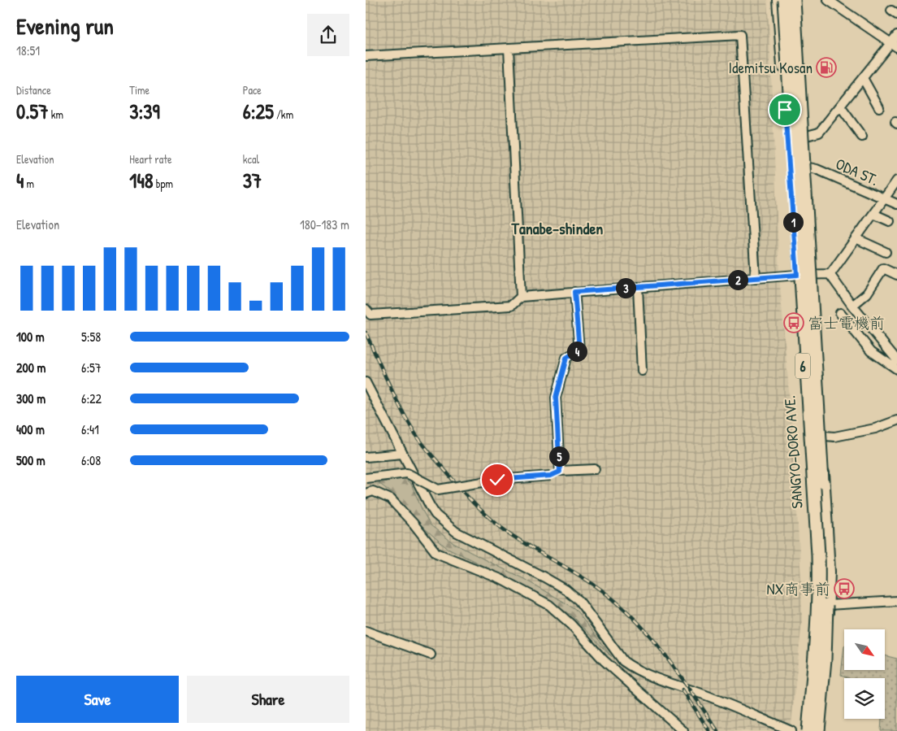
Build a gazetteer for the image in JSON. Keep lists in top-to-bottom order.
{
  "streets": {
    "main road": ["6", "SANGYO-DORO AVE."],
    "street": ["ODA ST."]
  },
  "crossings": [
    ["ODA ST.", "SANGYO-DORO AVE."]
  ],
  "districts": ["Tanabe-shinden"],
  "places": {
    "fuel station": ["Idemitsu Kosan"],
    "bus stop": ["富士電機前", "NX商事前"]
  },
  "north": "bottom right",
  "page": {
    "heading": ["Evening run", "18:51"],
    "stats": [
      ["Distance", "0.57 km"],
      ["Time", "3:39"],
      ["Pace", "6:25 /km"],
      ["Elevation", "4 m"],
      ["Heart rate", "148 bpm"],
      ["kcal", "37"]
    ],
    "chart": ["Elevation", "180–183 m"],
    "pins": [
      "1",
      "2",
      "3",
      "4",
      "5"
    ],
    "list": [
      {
        "name": "100 m",
        "note": "5:58"
      },
      {
        "name": "200 m",
        "note": "6:57"
      },
      {
        "name": "300 m",
        "note": "6:22"
      },
      {
        "name": "400 m",
        "note": "6:41"
      },
      {
        "name": "500 m",
        "note": "6:08"
      }
    ],
    "buttons": ["Save", "Share"]
  }
}
